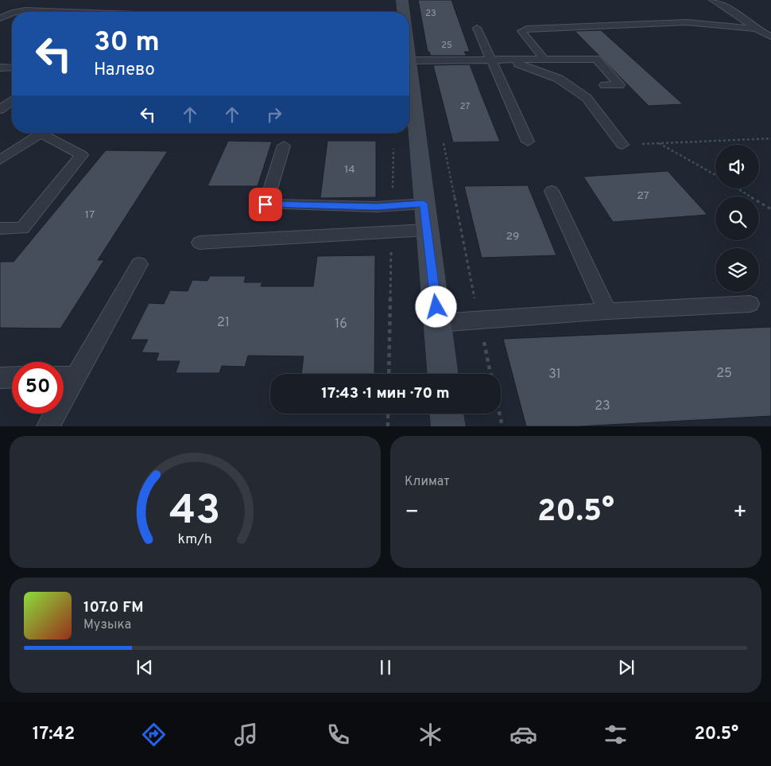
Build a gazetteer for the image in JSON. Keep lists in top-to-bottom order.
{
  "house_numbers": [
    "23",
    "25",
    "27",
    "14",
    "27",
    "17",
    "29",
    "21",
    "16",
    "25",
    "31",
    "23"
  ],
  "page": {
    "turn": ["30 m", "Налево"],
    "limit": "50",
    "trip": "17:43 · 1 мин · 70 m",
    "tile": "Климат",
    "heat": ["−", "20.5°", "+"],
    "song": ["107.0 FM", "Музыка"],
    "tabs": ["17:42", "20.5°"],
    "gauge": ["43", "km/h"]
  }
}
